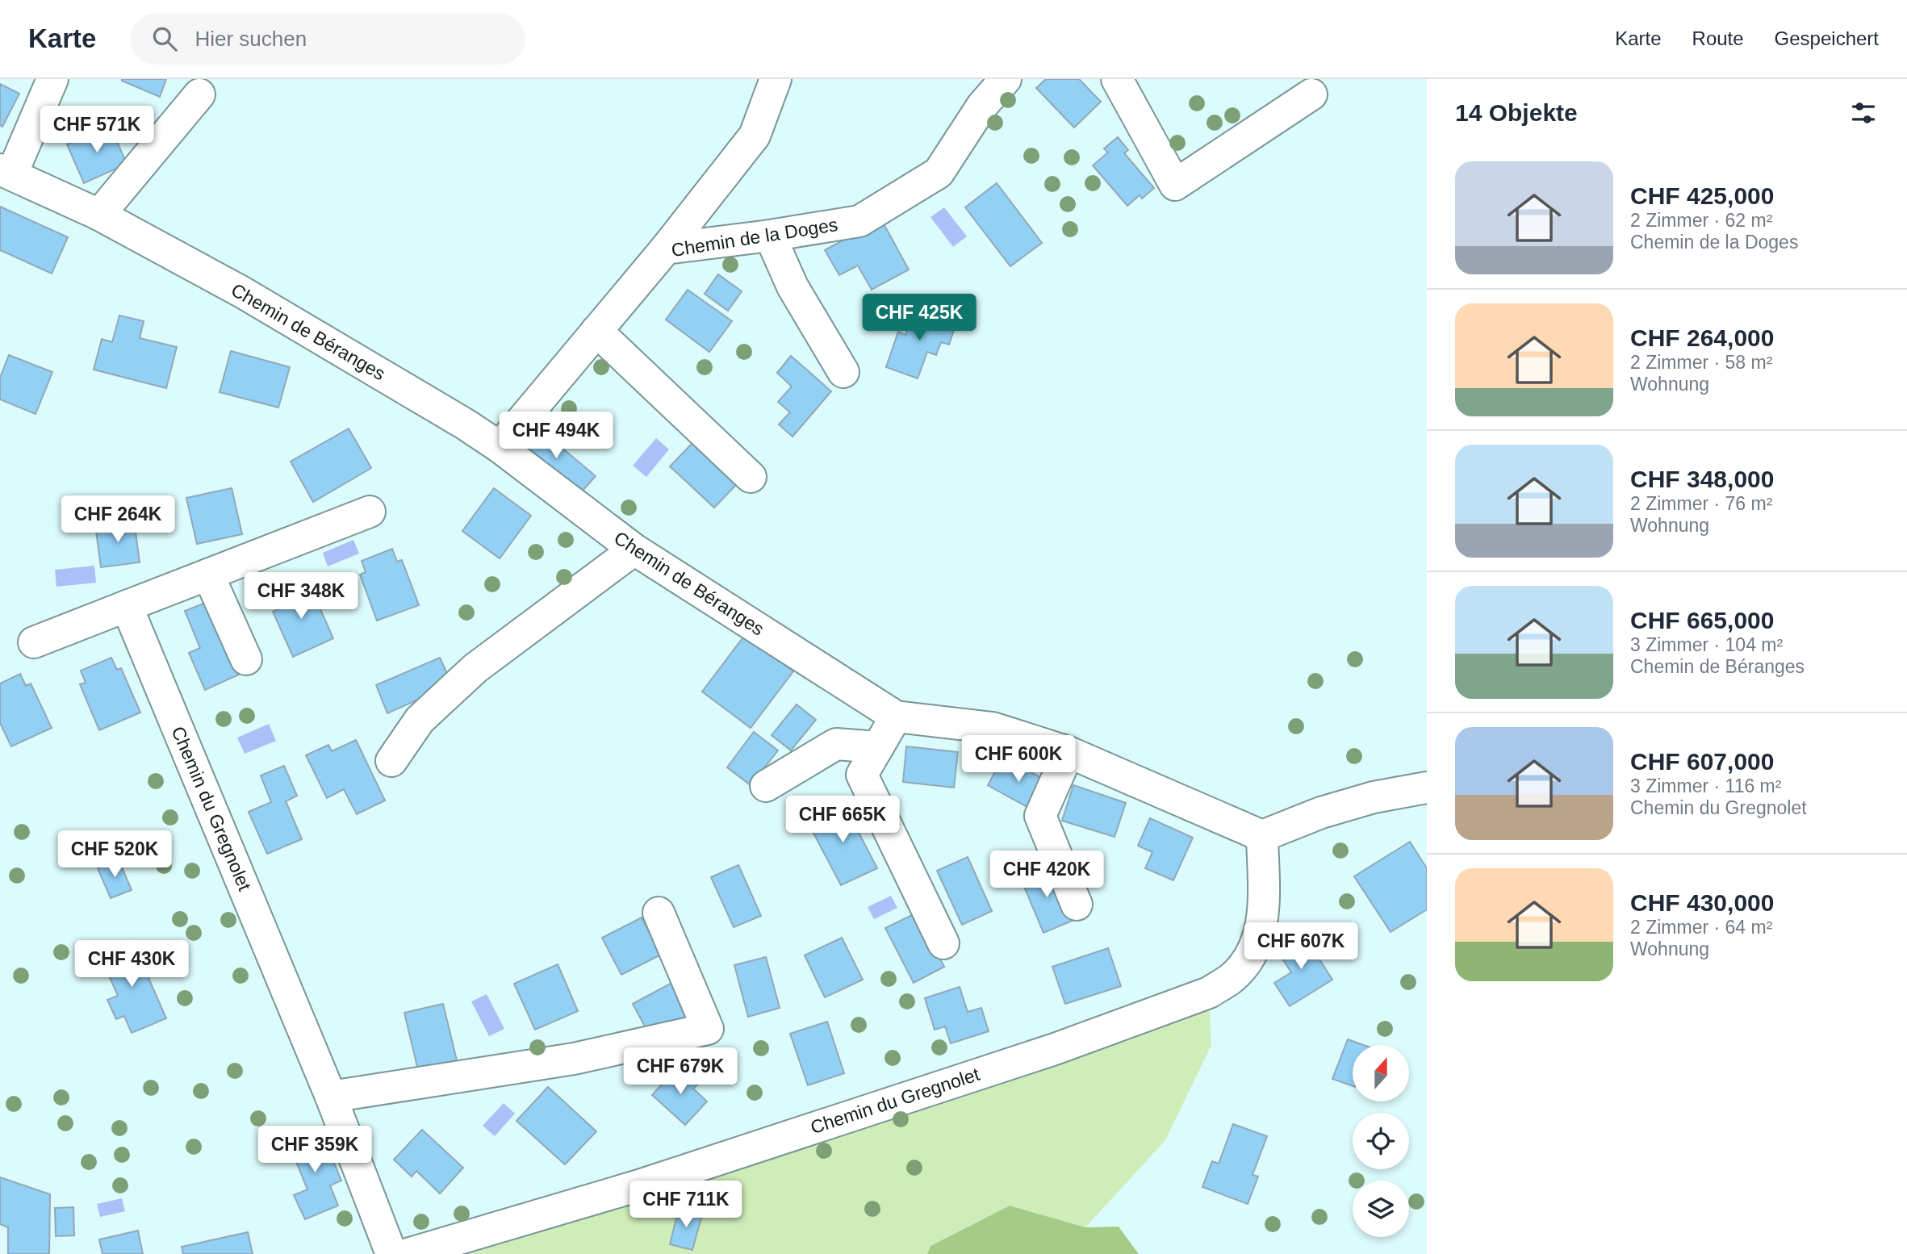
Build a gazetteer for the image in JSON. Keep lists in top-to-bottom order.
{
  "streets": {
    "street": ["Chemin de la Doges", "Chemin de Béranges", "Chemin du Gregnolet"]
  },
  "crossings": [
    ["Chemin de la Doges", "Chemin de Béranges"],
    ["Chemin de Béranges", "Chemin du Gregnolet"]
  ],
  "north": "top",
  "page": {
    "header": "Karte",
    "search": "Hier suchen",
    "nav": ["Karte", "Route", "Gespeichert"],
    "heading": "14 Objekte",
    "price": [
      "CHF 571K",
      "CHF 425K",
      "CHF 494K",
      "CHF 264K",
      "CHF 348K",
      "CHF 600K",
      "CHF 665K",
      "CHF 520K",
      "CHF 420K",
      "CHF 607K",
      "CHF 430K",
      "CHF 679K",
      "CHF 359K",
      "CHF 711K"
    ],
    "list": [
      {
        "name": "CHF 425,000",
        "note": "2 Zimmer · 62 m² · Chemin de la Doges"
      },
      {
        "name": "CHF 264,000",
        "note": "2 Zimmer · 58 m² · Wohnung"
      },
      {
        "name": "CHF 348,000",
        "note": "2 Zimmer · 76 m² · Wohnung"
      },
      {
        "name": "CHF 665,000",
        "note": "3 Zimmer · 104 m² · Chemin de Béranges"
      },
      {
        "name": "CHF 607,000",
        "note": "3 Zimmer · 116 m² · Chemin du Gregnolet"
      },
      {
        "name": "CHF 430,000",
        "note": "2 Zimmer · 64 m² · Wohnung"
      }
    ]
  }
}
